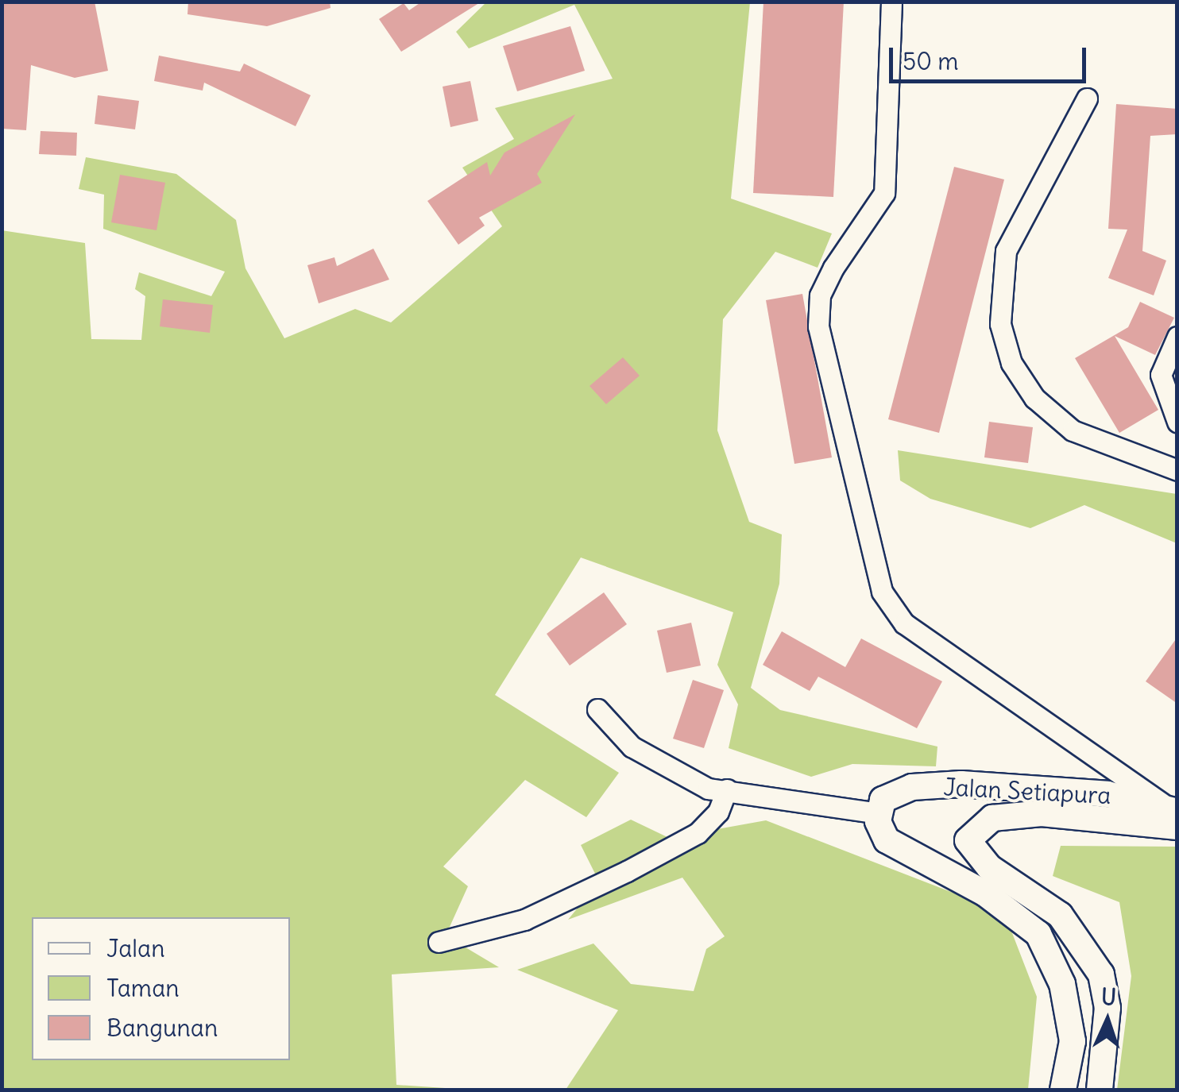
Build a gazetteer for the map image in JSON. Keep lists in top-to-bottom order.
{
  "streets": {
    "street": ["Jalan Setiapura"]
  },
  "legend": ["Jalan", "Taman", "Bangunan"],
  "scale_bar": "50 m",
  "north": "top"
}
